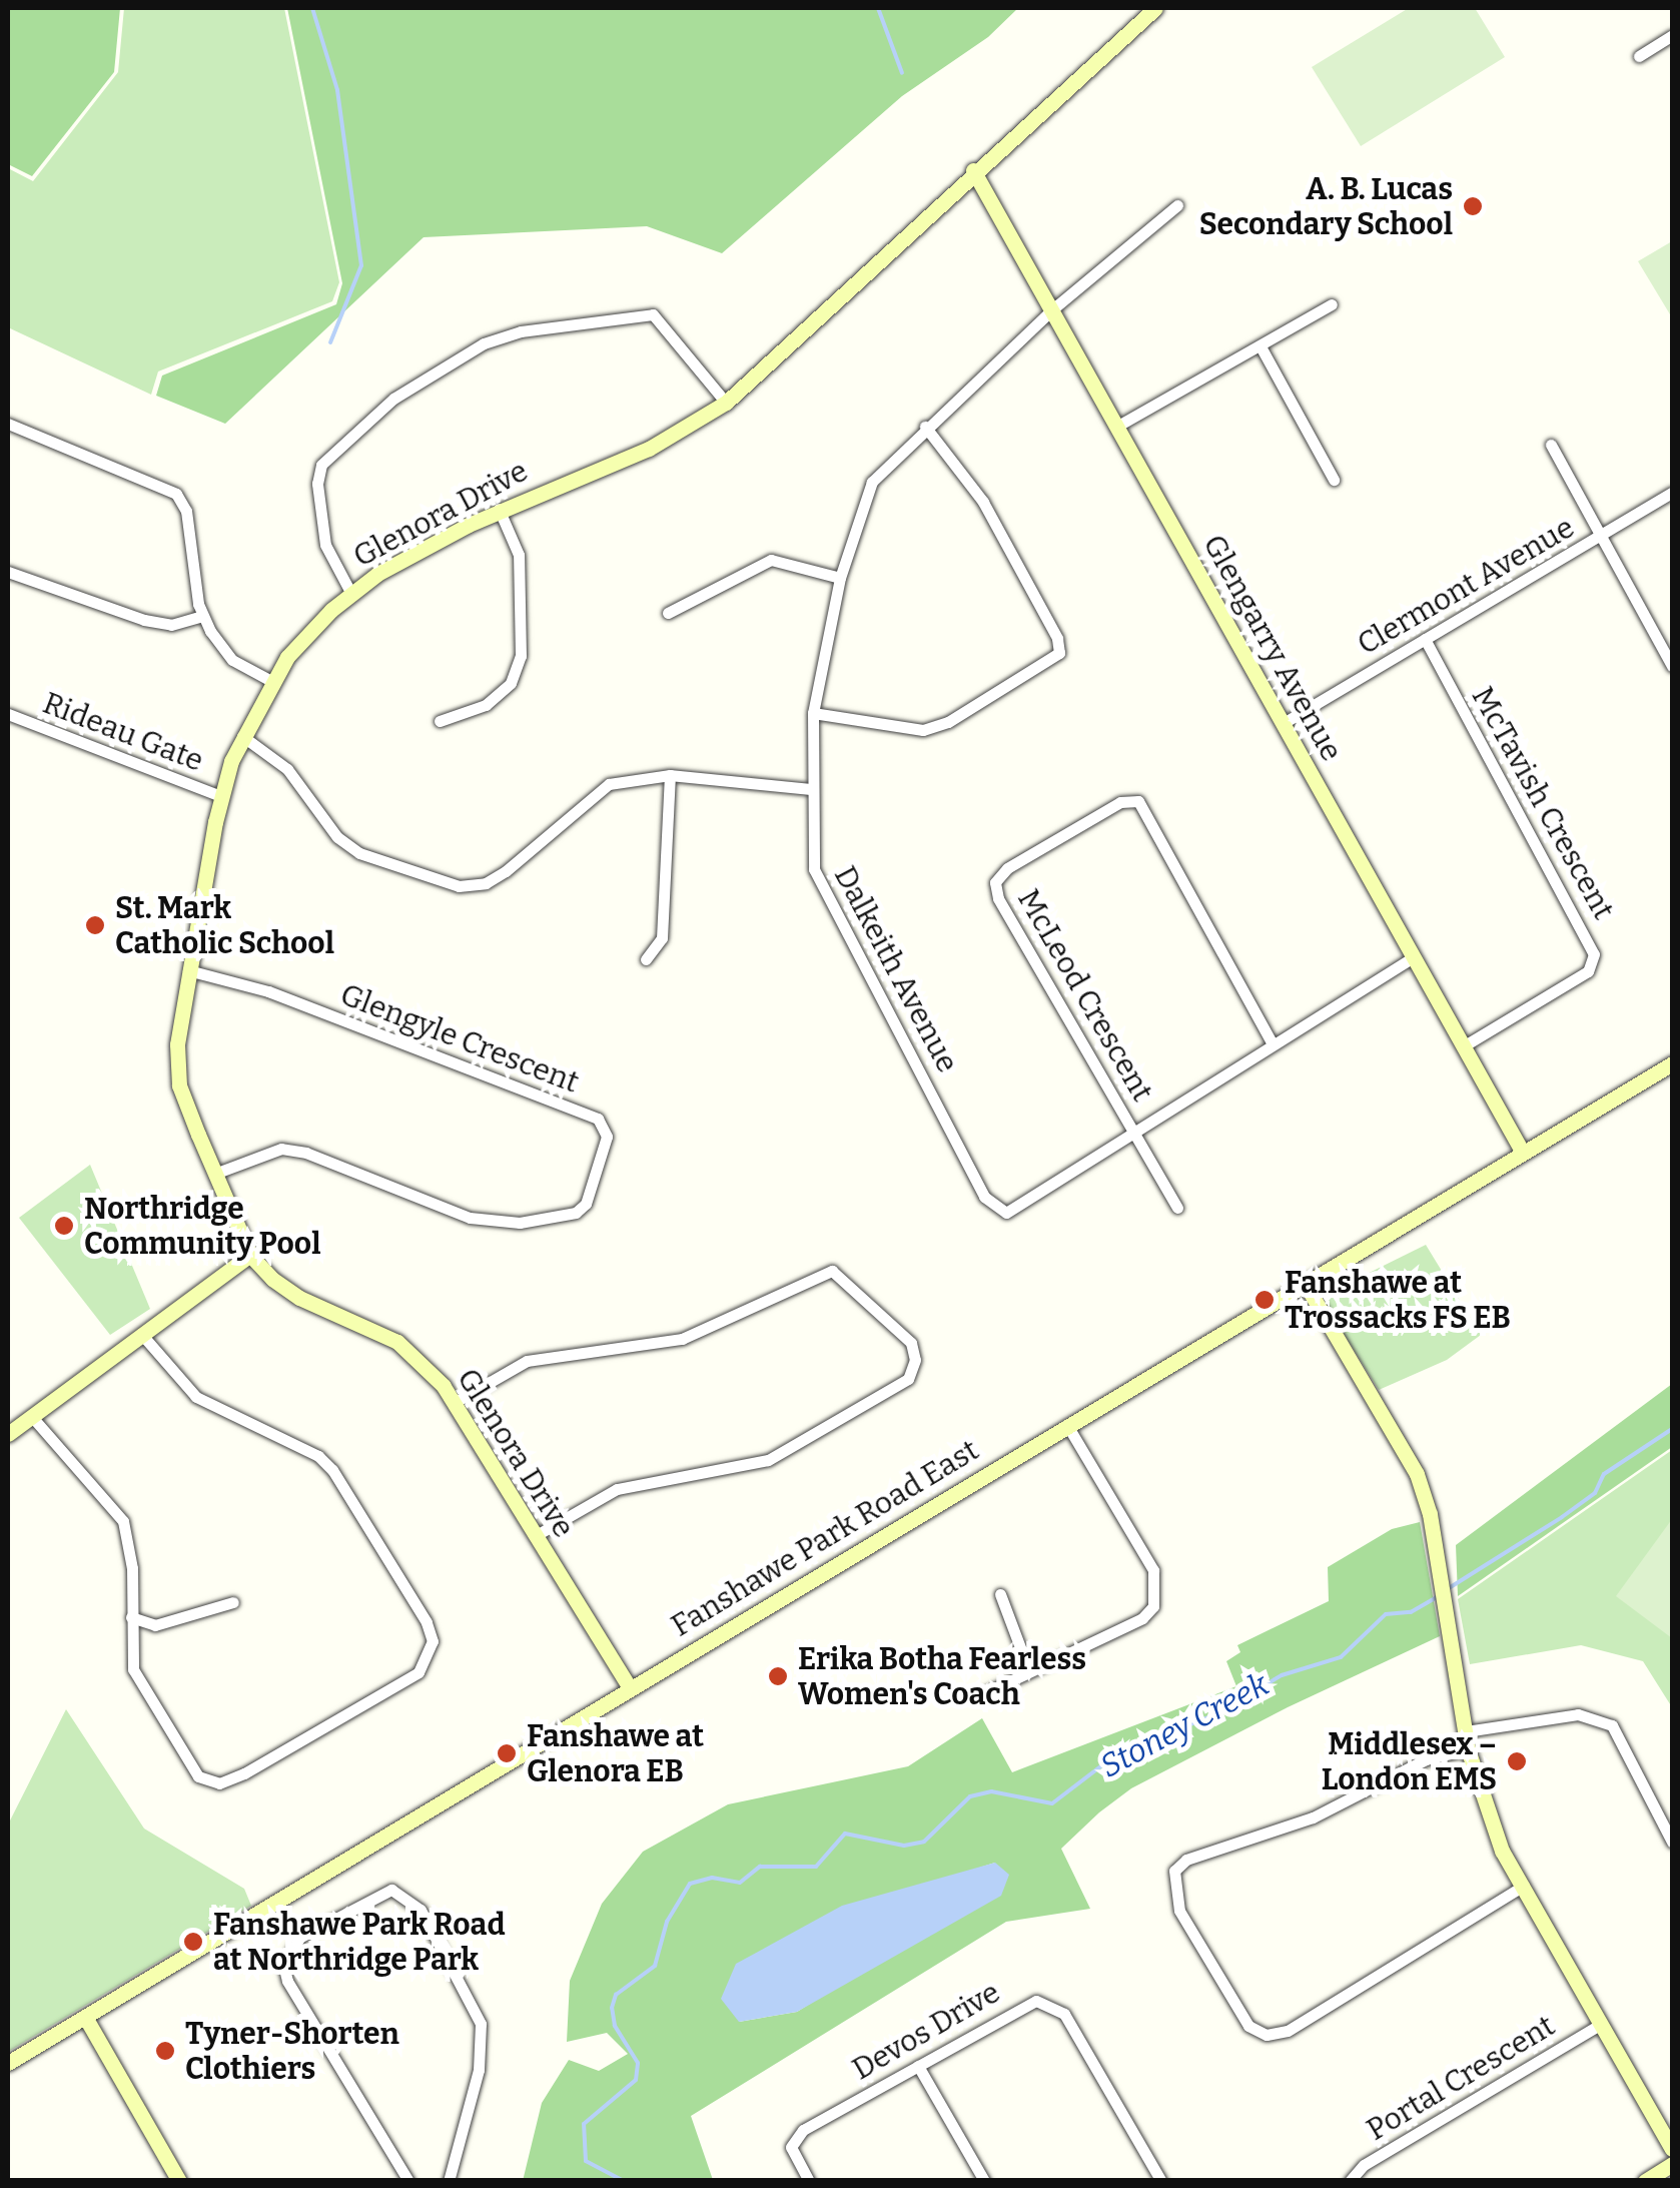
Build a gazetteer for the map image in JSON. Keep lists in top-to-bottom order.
{
  "streets": {
    "street": [
      "Glenora Drive",
      "Clermont Avenue",
      "Glengarry Avenue",
      "Rideau Gate",
      "McTavish Crescent",
      "Dalkeith Avenue",
      "McLeod Crescent",
      "Glengyle Crescent",
      "Fanshawe Park Road East",
      "Devos Drive",
      "Portal Crescent"
    ]
  },
  "crossings": [
    ["Glenora Drive", "Glengarry Avenue"],
    ["Glenora Drive", "Rideau Gate"],
    ["Glenora Drive", "Glengyle Crescent"],
    ["Glenora Drive", "Fanshawe Park Road East"],
    ["Clermont Avenue", "Glengarry Avenue"],
    ["Clermont Avenue", "McTavish Crescent"],
    ["Glengarry Avenue", "McTavish Crescent"],
    ["Glengarry Avenue", "Dalkeith Avenue"],
    ["Glengarry Avenue", "Fanshawe Park Road East"],
    ["Dalkeith Avenue", "McLeod Crescent"]
  ],
  "water": ["Stoney Creek"],
  "places": [
    "A. B. Lucas Secondary School",
    "St. Mark Catholic School",
    "Northridge Community Pool",
    "Fanshawe at Trossacks FS EB",
    "Erika Botha Fearless Women's Coach",
    "Fanshawe at Glenora EB",
    "Middlesex – London EMS",
    "Fanshawe Park Road at Northridge Park",
    "Tyner-Shorten Clothiers"
  ]
}
